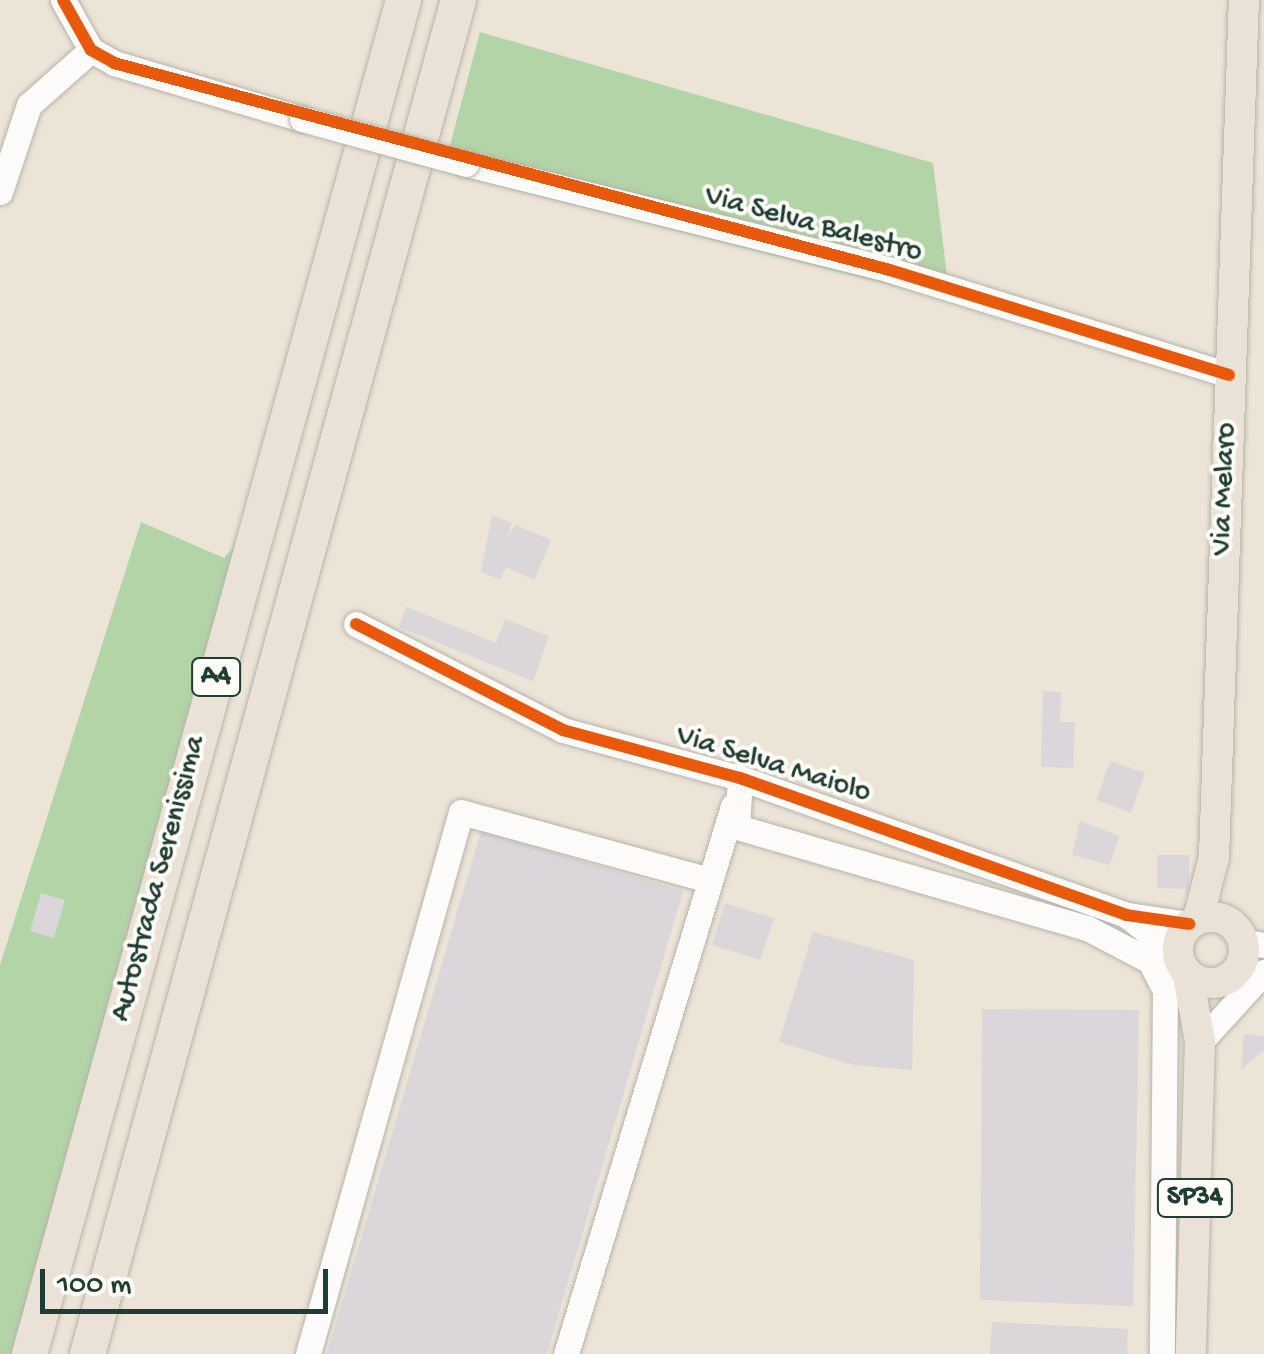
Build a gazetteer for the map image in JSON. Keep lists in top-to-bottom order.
{
  "streets": {
    "highway": ["A4", "Autostrada Serenissima"],
    "main road": ["Via Melaro", "SP34"],
    "street": ["Via Selva Balestro", "Via Selva Maiolo"]
  },
  "crossings": [
    ["Via Selva Balestro", "Via Melaro"],
    ["Via Melaro", "Via Selva Maiolo"]
  ],
  "scale_bar": "100 m"
}
